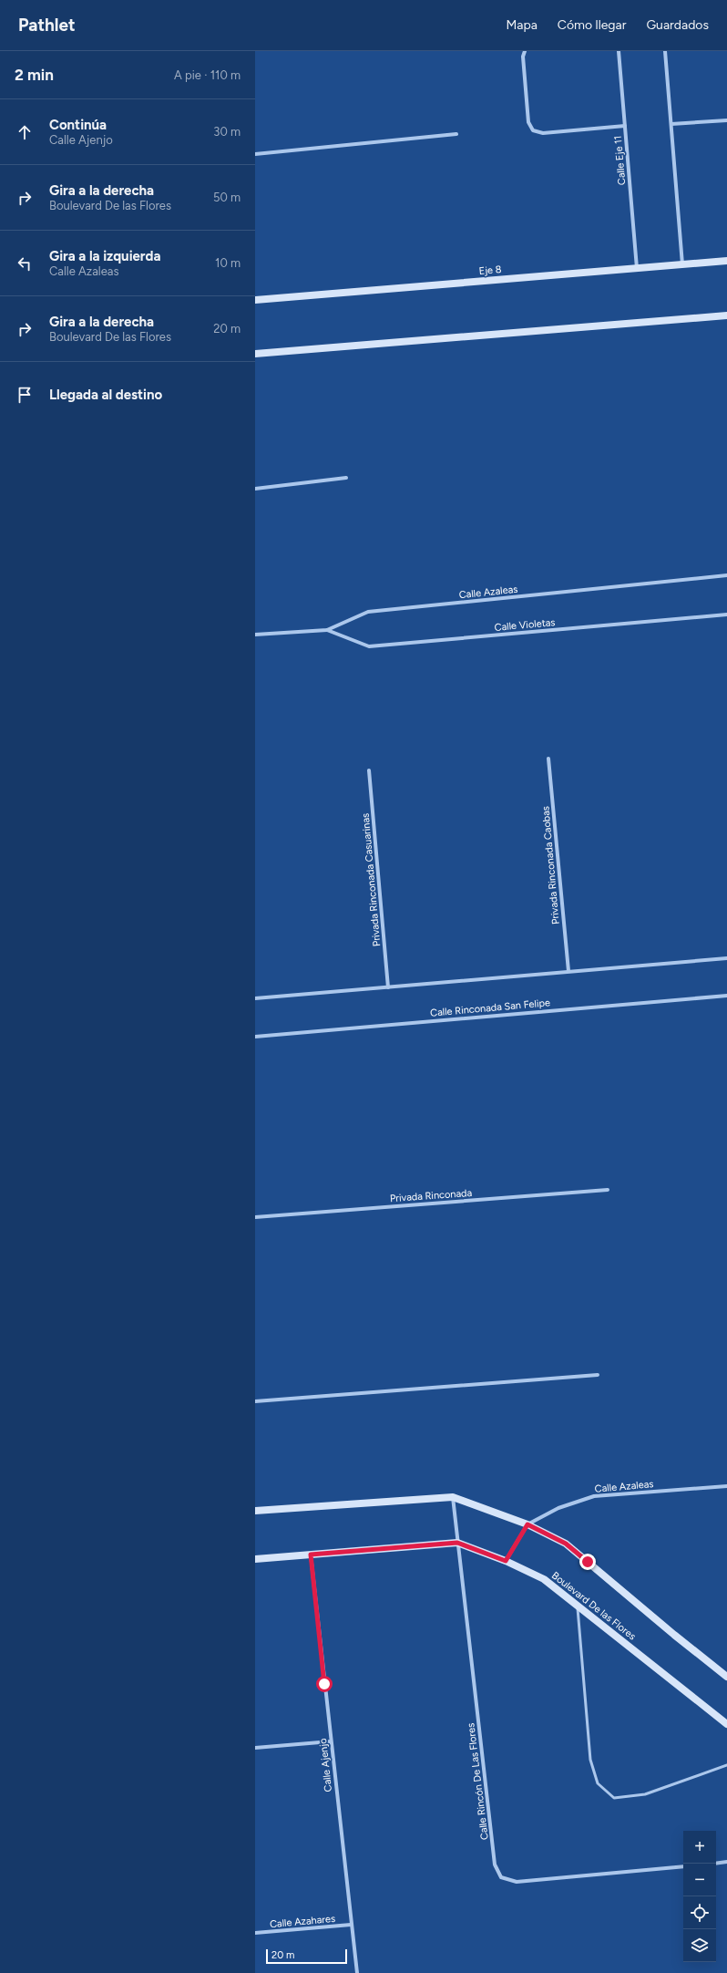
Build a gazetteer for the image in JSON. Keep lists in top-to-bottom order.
{
  "streets": {
    "street": [
      "Calle Eje 11",
      "Eje 8",
      "Calle Azaleas",
      "Calle Violetas",
      "Privada Rinconada Caobas",
      "Privada Rinconada Casuarinas",
      "Calle Rinconada San Felipe",
      "Privada Rinconada",
      "Boulevard De las Flores",
      "Calle Ajenjo",
      "Calle Rincón De Las Flores",
      "Calle Azahares"
    ]
  },
  "crossings": [
    ["Calle Eje 11", "Eje 8"],
    ["Calle Azaleas", "Calle Violetas"],
    ["Boulevard De las Flores", "Calle Ajenjo"],
    ["Boulevard De las Flores", "Calle Rincón De Las Flores"],
    ["Calle Ajenjo", "Calle Azahares"]
  ],
  "scale_bar": "20 m",
  "page": {
    "header": "Pathlet",
    "nav": ["Mapa", "Cómo llegar", "Guardados"],
    "heading": ["2 min", "A pie · 110 m"],
    "list": [
      ["Continúa", "Calle Ajenjo", "30 m"],
      ["Gira a la derecha", "Boulevard De las Flores", "50 m"],
      ["Gira a la izquierda", "Calle Azaleas", "10 m"],
      ["Gira a la derecha", "Boulevard De las Flores", "20 m"],
      "Llegada al destino"
    ],
    "map_buttons": ["+", "−"],
    "scale": "20 m"
  }
}
